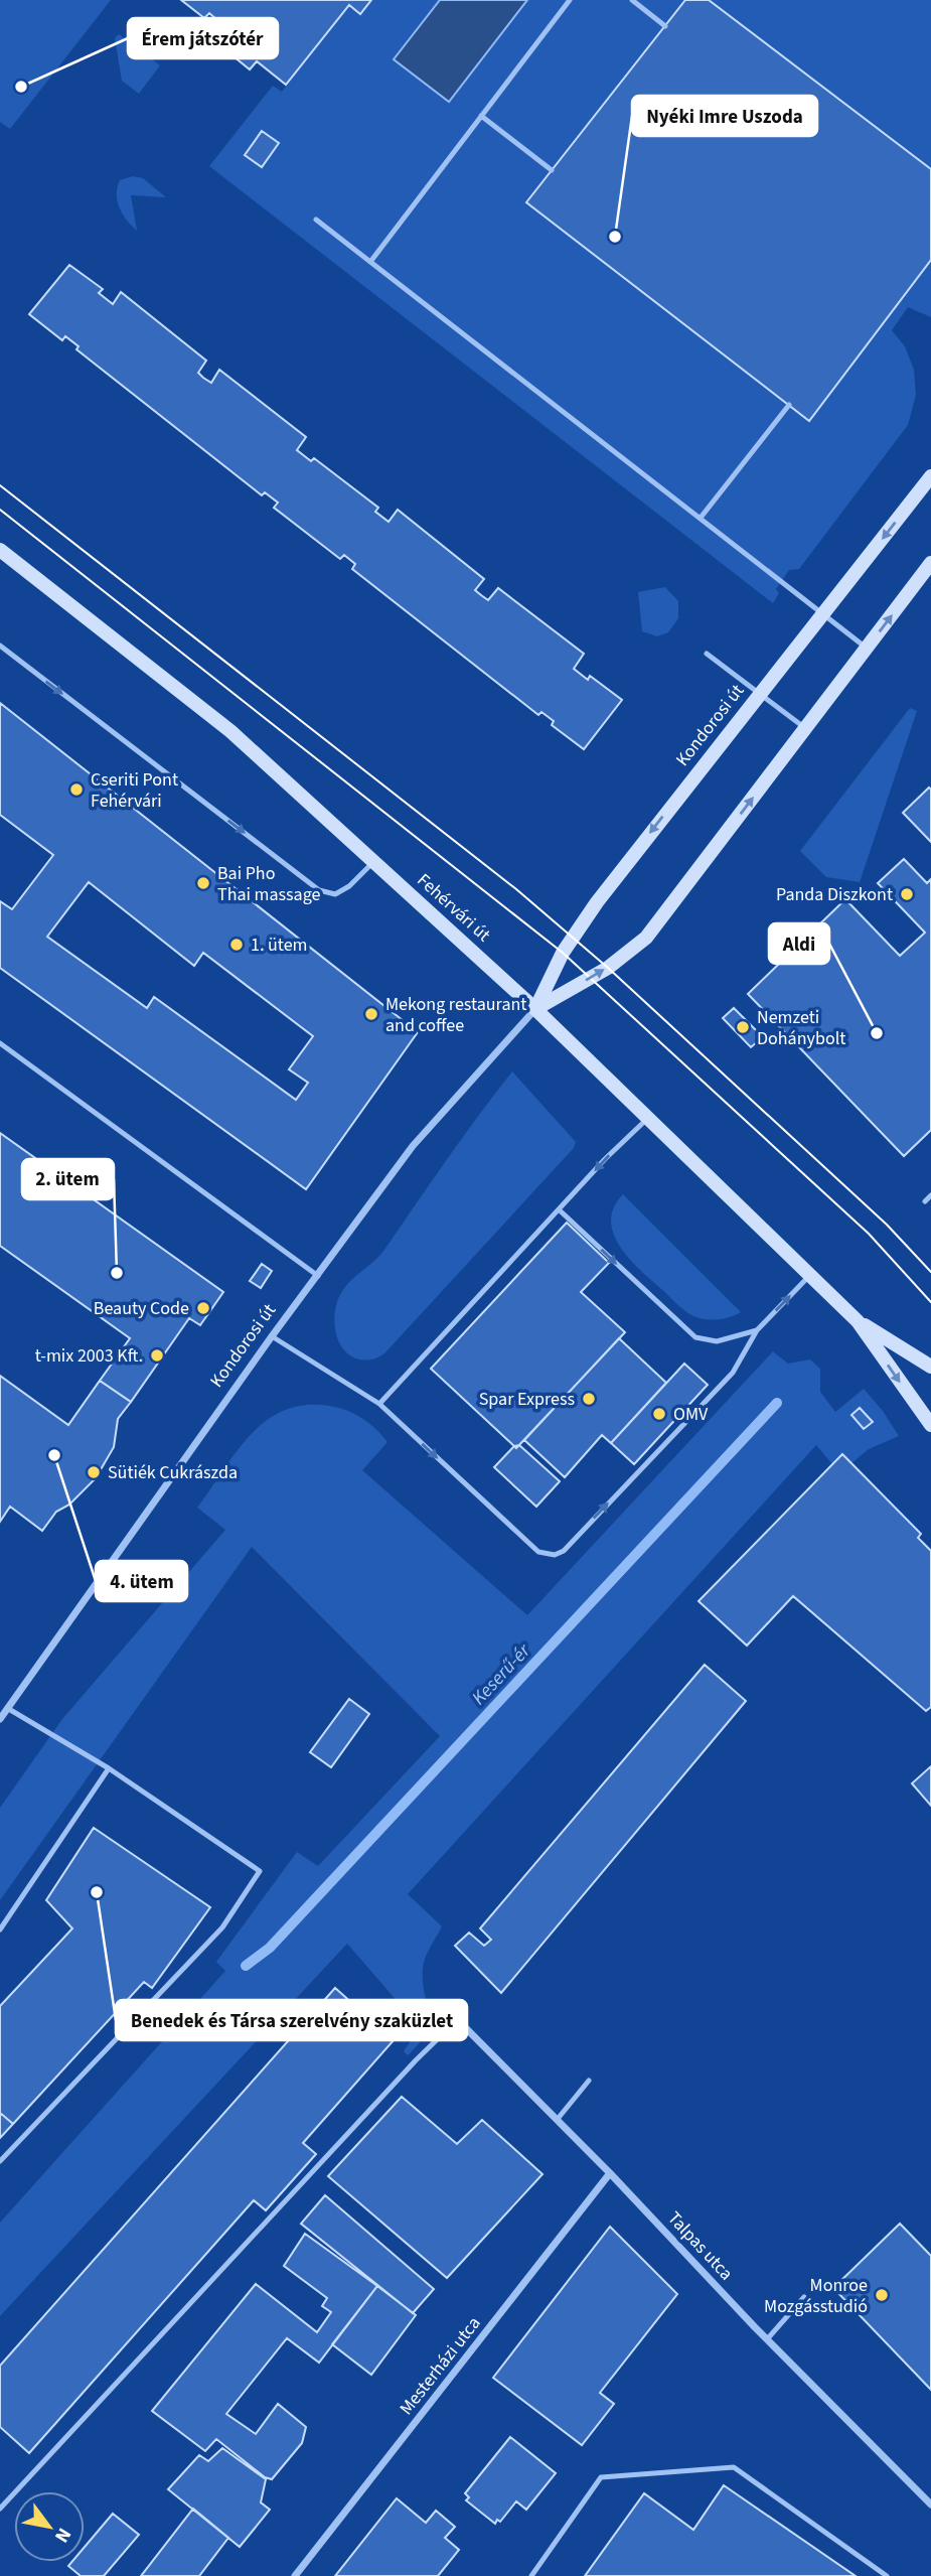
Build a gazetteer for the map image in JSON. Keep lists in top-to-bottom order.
{
  "streets": {
    "street": [
      "Kondorosi út",
      "Fehérvári út",
      "Talpas utca",
      "Mesterházi utca"
    ]
  },
  "crossings": [
    ["Kondorosi út", "Fehérvári út"],
    ["Talpas utca", "Mesterházi utca"]
  ],
  "water": ["Keserű-ér"],
  "places": [
    "Érem játszótér",
    "Nyéki Imre Uszoda",
    "Cseriti Pont Fehérvári",
    "Bai Pho Thai massage",
    "Panda Diszkont",
    "1. ütem",
    "Mekong restaurant and coffee",
    "Nemzeti Dohánybolt",
    "Aldi",
    "2. ütem",
    "Beauty Code",
    "t-mix 2003 Kft.",
    "Spar Express",
    "OMV",
    "4. ütem",
    "Sütiék Cukrászda",
    "Benedek és Társa szerelvény szaküzlet",
    "Monroe Mozgásstudió"
  ],
  "north": "bottom right"
}
